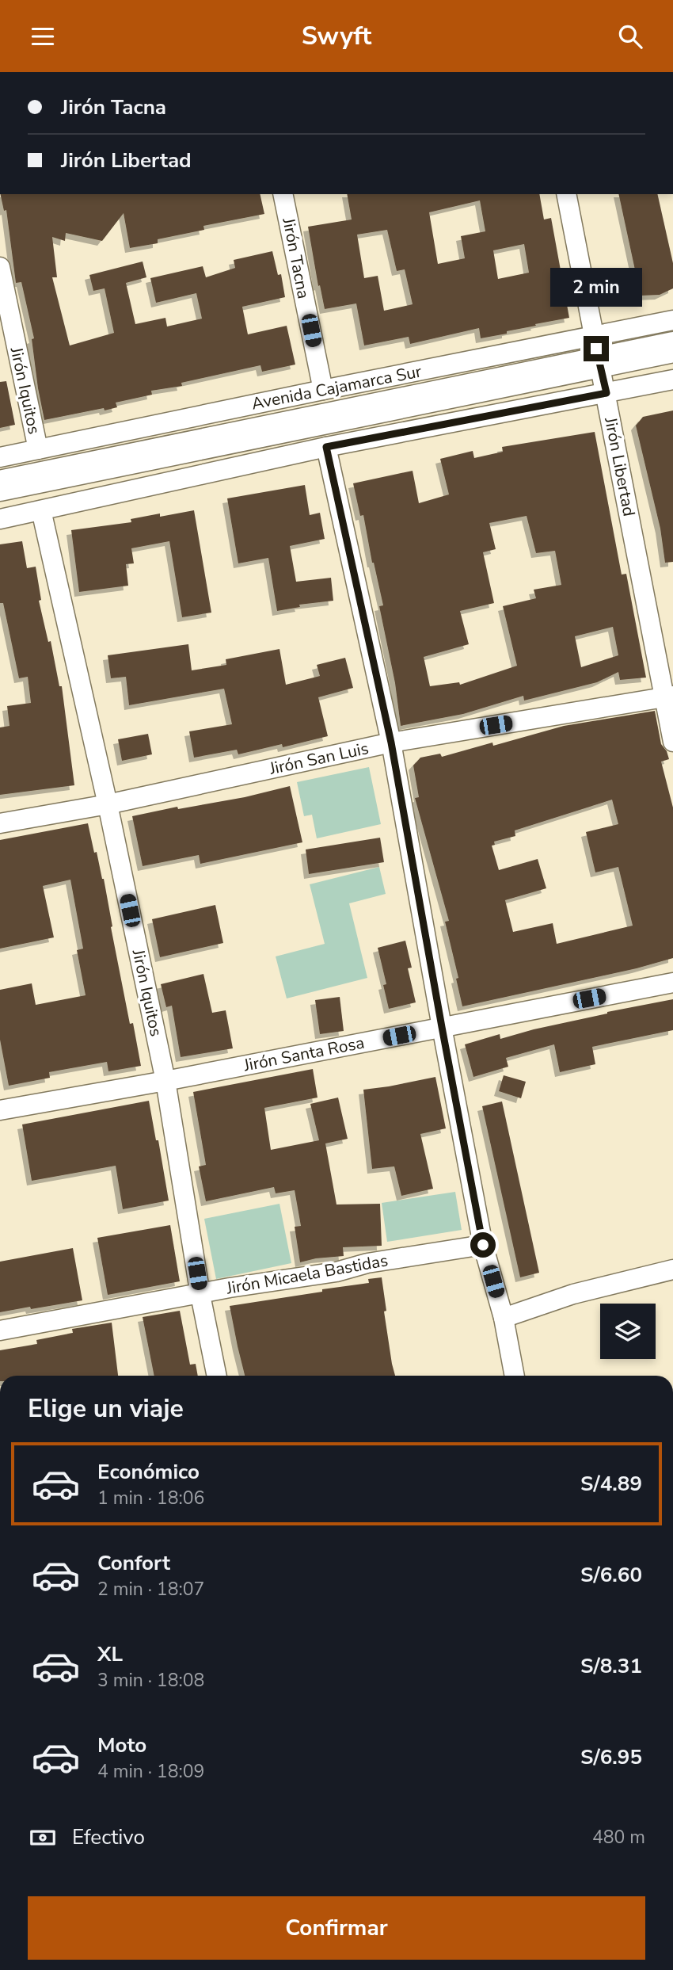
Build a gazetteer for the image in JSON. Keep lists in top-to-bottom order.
{
  "streets": {
    "street": [
      "Jirón Tacna",
      "Avenida Cajamarca Sur",
      "Jirón Iquitos",
      "Jirón Libertad",
      "Jirón San Luis",
      "Jirón Santa Rosa",
      "Jirón Micaela Bastidas"
    ]
  },
  "crossings": [
    ["Jirón Tacna", "Avenida Cajamarca Sur"],
    ["Avenida Cajamarca Sur", "Jirón Iquitos"],
    ["Avenida Cajamarca Sur", "Jirón Libertad"],
    ["Jirón Iquitos", "Jirón San Luis"],
    ["Jirón Iquitos", "Jirón Santa Rosa"],
    ["Jirón Iquitos", "Jirón Micaela Bastidas"],
    ["Jirón Libertad", "Jirón San Luis"]
  ],
  "page": {
    "header": "Swyft",
    "banner": ["Jirón Tacna", "Jirón Libertad"],
    "bubble": "2 min",
    "heading": "Elige un viaje",
    "list": [
      {
        "name": "Económico",
        "note": "1 min · 18:06",
        "value": "S/4.89"
      },
      {
        "name": "Confort",
        "note": "2 min · 18:07",
        "value": "S/6.60"
      },
      {
        "name": "XL",
        "note": "3 min · 18:08",
        "value": "S/8.31"
      },
      {
        "name": "Moto",
        "note": "4 min · 18:09",
        "value": "S/6.95"
      }
    ],
    "pay": ["Efectivo", "480 m"],
    "buttons": "Confirmar"
  }
}
